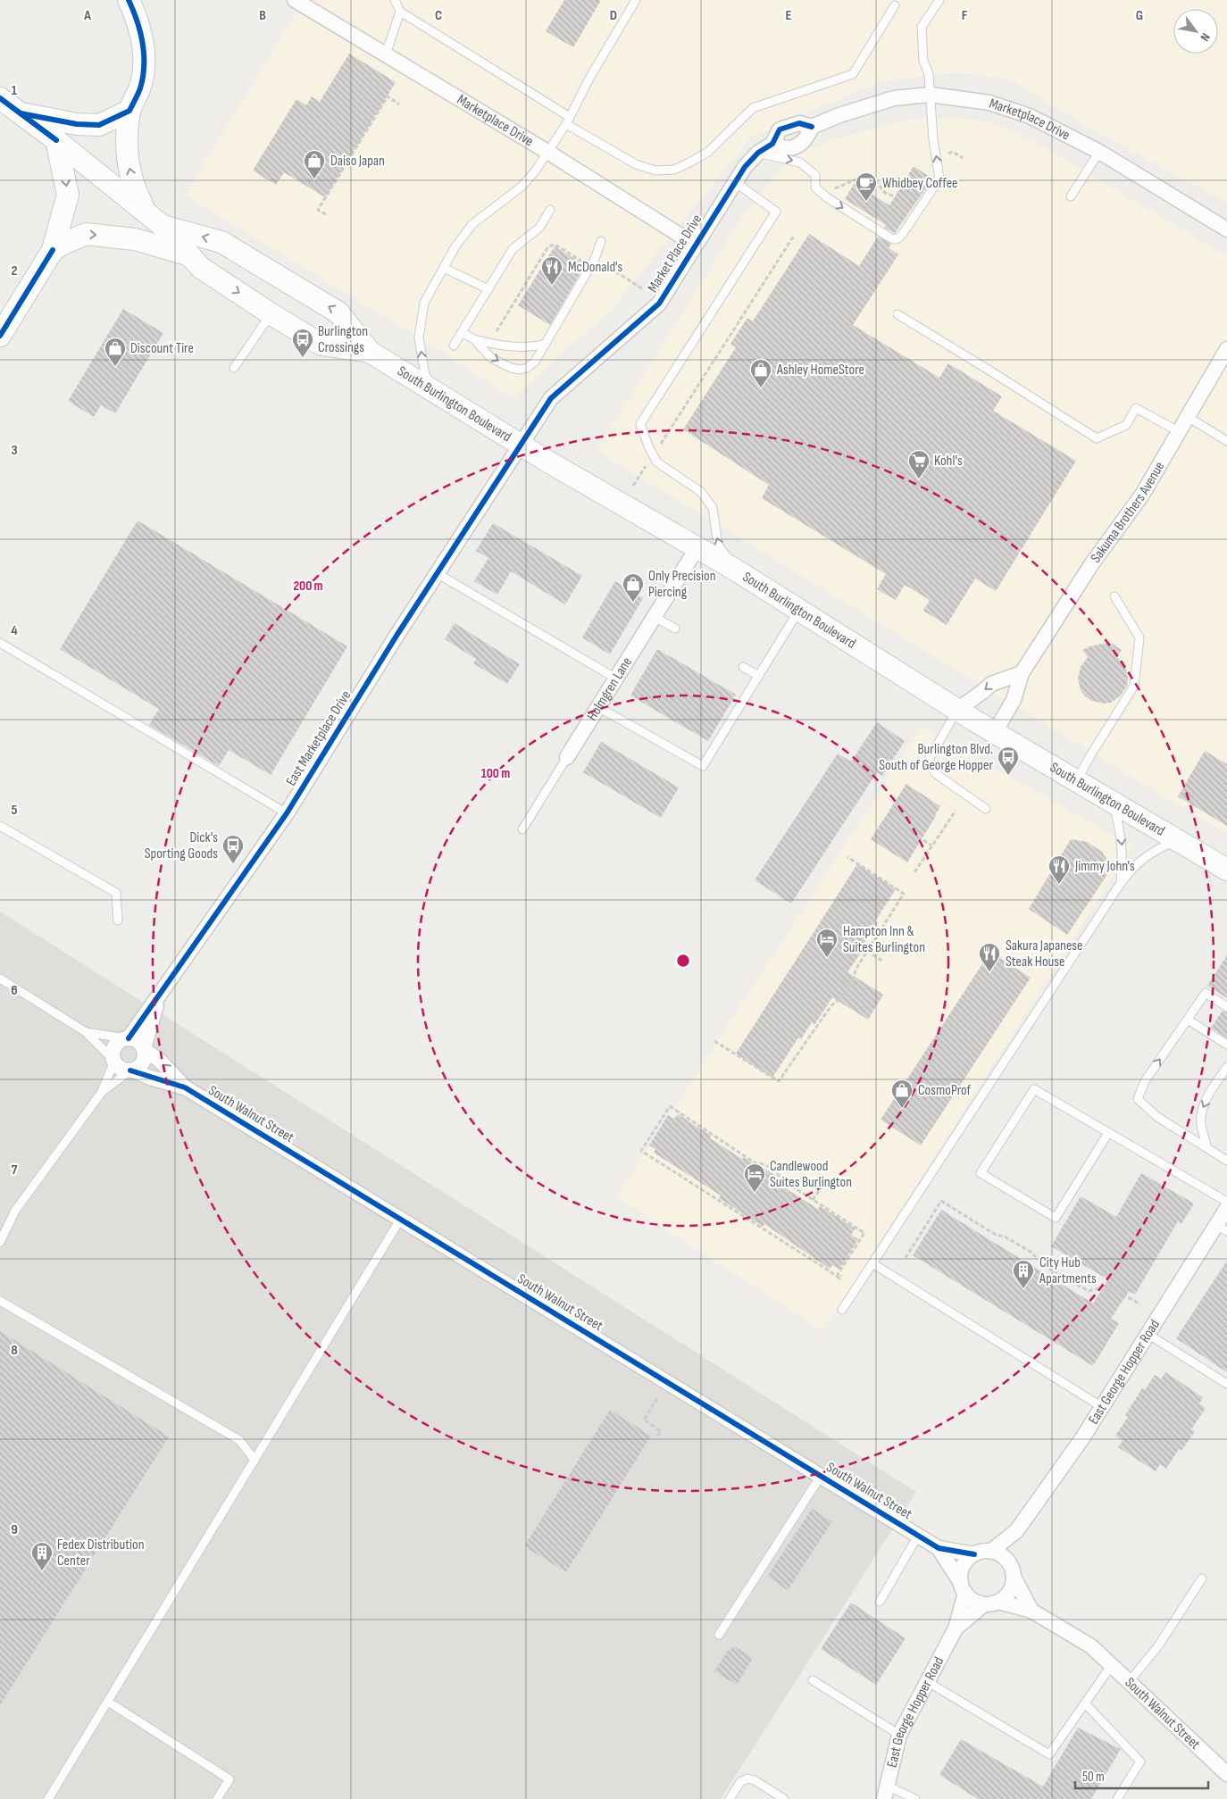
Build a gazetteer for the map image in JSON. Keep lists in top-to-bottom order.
{
  "streets": {
    "main road": ["South Burlington Boulevard"],
    "street": [
      "Marketplace Drive",
      "Market Place Drive",
      "Sakuma Brothers Avenue",
      "Holmgren Lane",
      "East Marketplace Drive",
      "South Walnut Street",
      "East George Hopper Road"
    ]
  },
  "crossings": [
    ["Marketplace Drive", "Market Place Drive"],
    ["Market Place Drive", "South Burlington Boulevard"],
    ["Market Place Drive", "East Marketplace Drive"],
    ["South Burlington Boulevard", "Sakuma Brothers Avenue"],
    ["South Burlington Boulevard", "Holmgren Lane"],
    ["South Burlington Boulevard", "East Marketplace Drive"],
    ["East Marketplace Drive", "South Walnut Street"],
    ["South Walnut Street", "East George Hopper Road"]
  ],
  "places": {
    "shop": [
      "Daiso Japan",
      "Discount Tire",
      "Ashley HomeStore",
      "Only Precision Piercing",
      "CosmoProf"
    ],
    "cafe": ["Whidbey Coffee"],
    "restaurant": ["McDonald's", "Jimmy John's", "Sakura Japanese Steak House"],
    "bus stop": ["Burlington Crossings", "Burlington Blvd. South of George Hopper", "Dick's Sporting Goods"],
    "supermarket": ["Kohl's"],
    "hotel": ["Hampton Inn & Suites Burlington", "Candlewood Suites Burlington"],
    "building": ["City Hub Apartments", "Fedex Distribution Center"]
  },
  "scale_bar": "50 m",
  "north": "bottom right",
  "grid": {
    "columns": [
      "A",
      "B",
      "C",
      "D",
      "E",
      "F",
      "G"
    ],
    "rows": [
      "1",
      "2",
      "3",
      "4",
      "5",
      "6",
      "7",
      "8",
      "9"
    ]
  },
  "rings": ["200 m", "100 m"]
}
